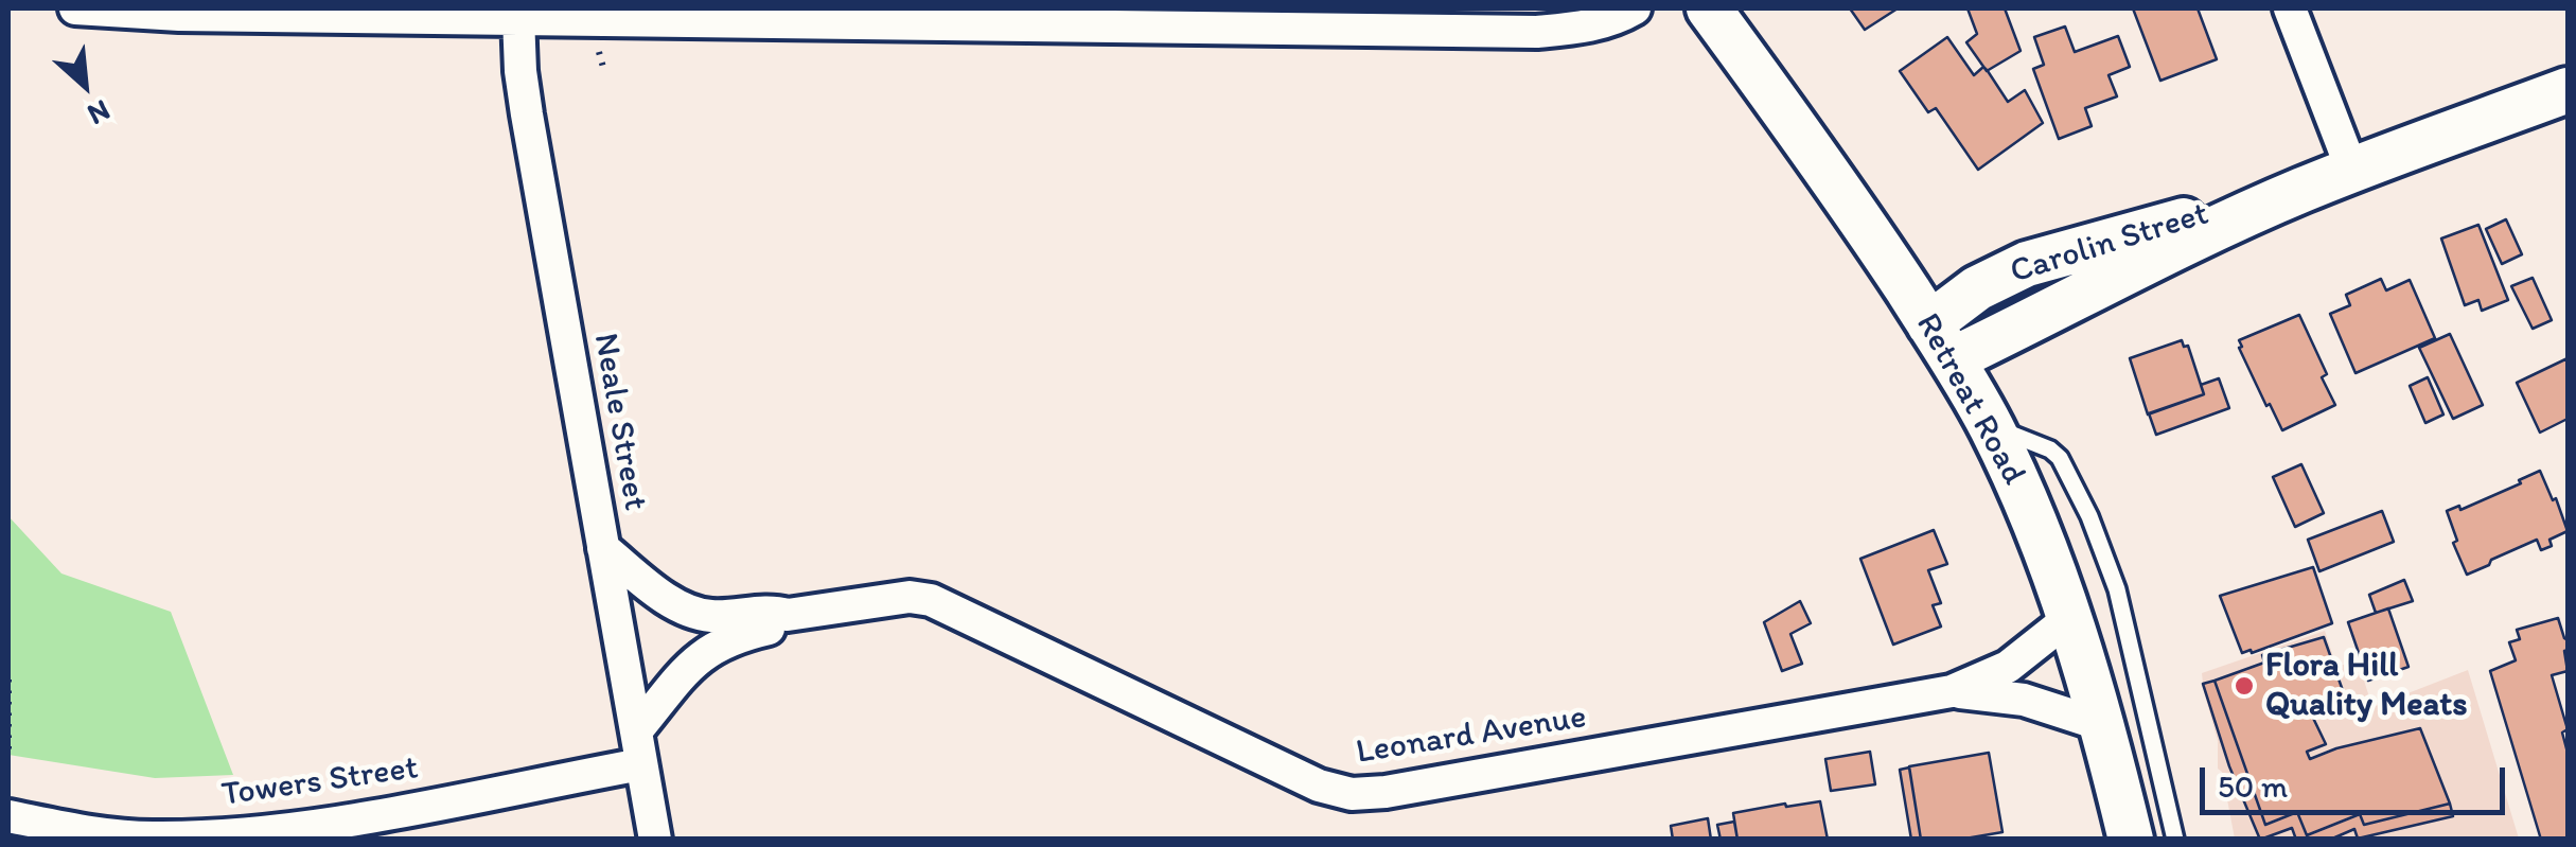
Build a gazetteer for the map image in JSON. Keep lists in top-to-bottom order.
{
  "streets": {
    "street": [
      "Carolin Street",
      "Retreat Road",
      "Neale Street",
      "Leonard Avenue",
      "Towers Street"
    ]
  },
  "crossings": [
    ["Carolin Street", "Retreat Road"],
    ["Retreat Road", "Leonard Avenue"],
    ["Neale Street", "Leonard Avenue"],
    ["Neale Street", "Towers Street"]
  ],
  "places": ["Flora Hill Quality Meats"],
  "scale_bar": "50 m",
  "north": "bottom right"
}
